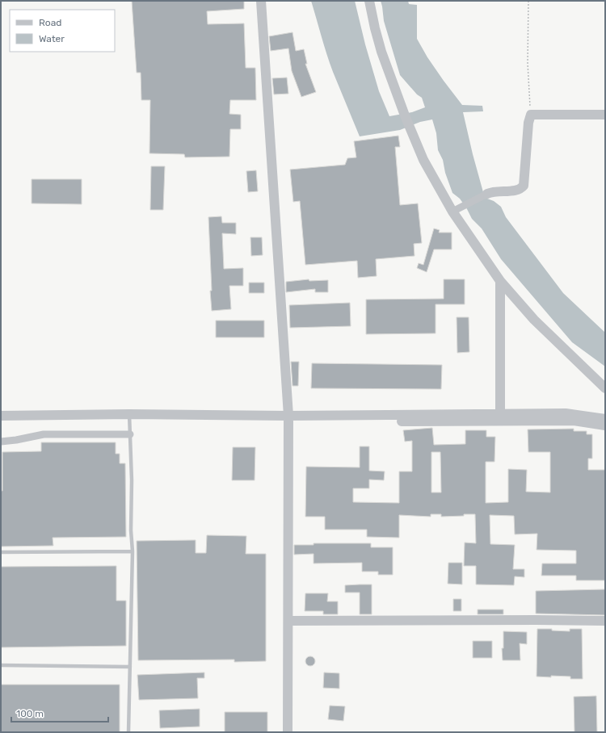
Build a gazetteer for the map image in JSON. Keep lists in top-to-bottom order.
{
  "legend": ["Road", "Water"],
  "scale_bar": "100 m"
}
